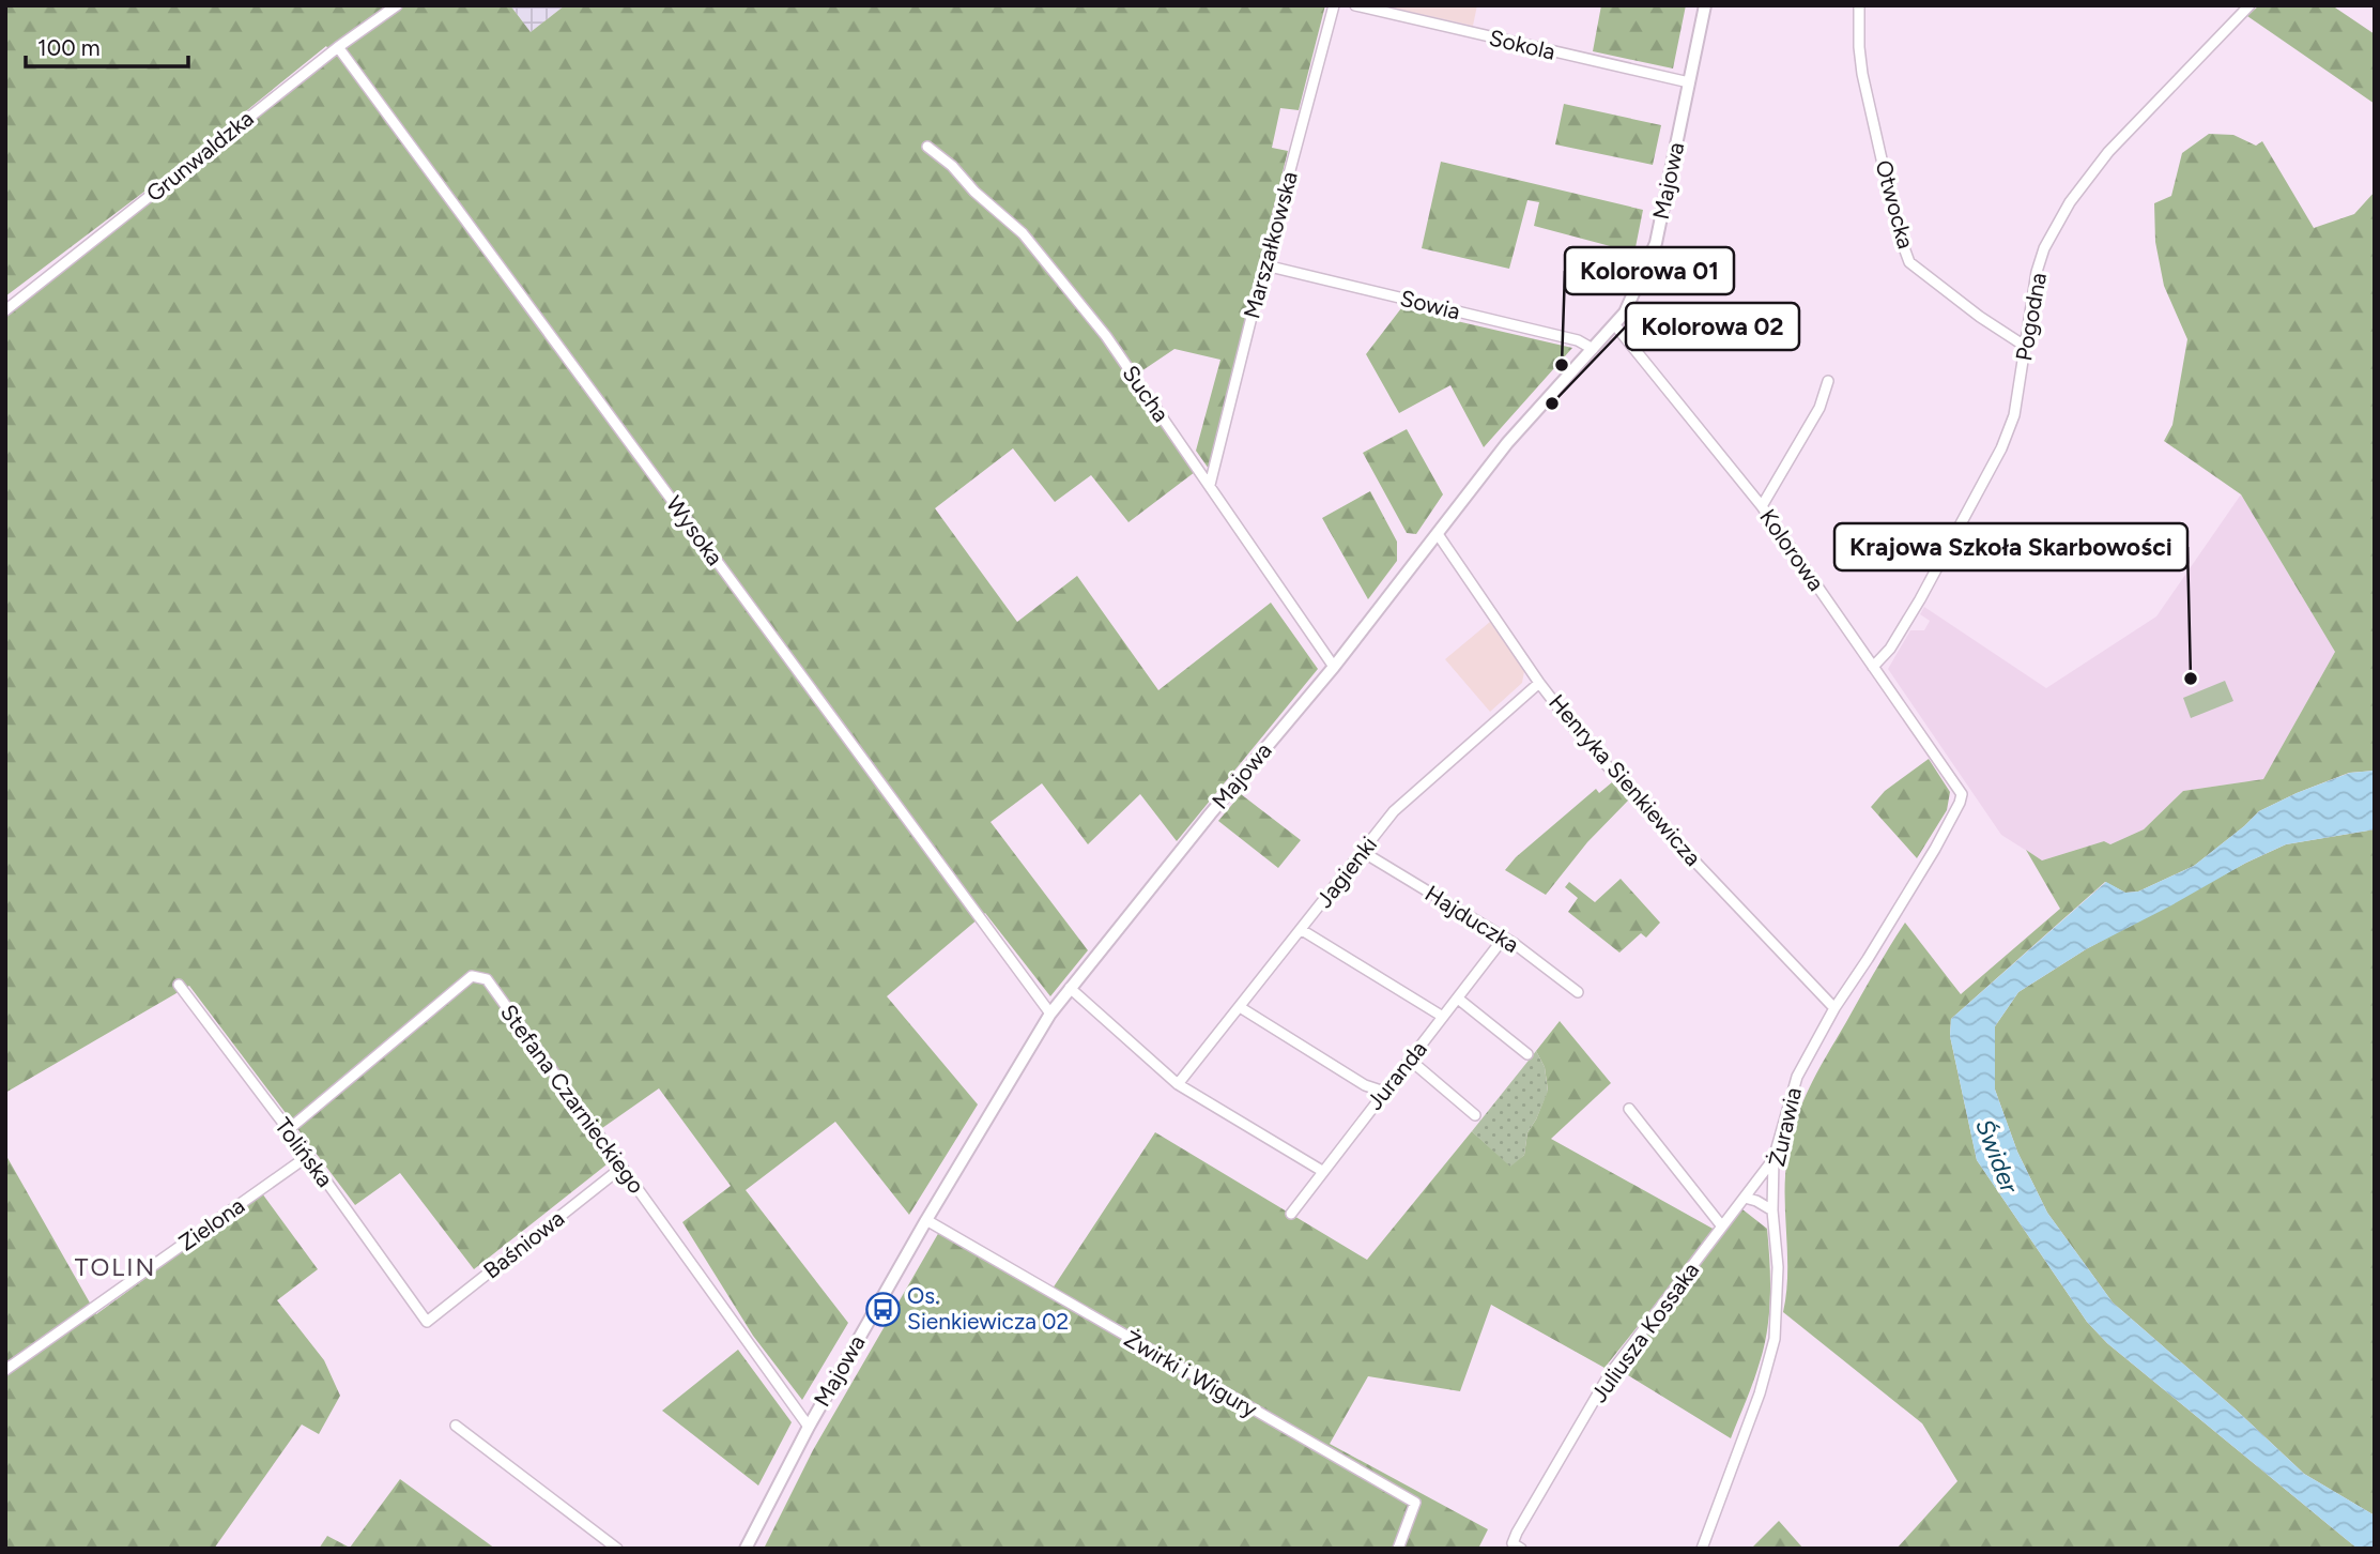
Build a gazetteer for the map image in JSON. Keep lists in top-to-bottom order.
{
  "streets": {
    "street": [
      "Sokola",
      "Grunwaldzka",
      "Majowa",
      "Otwocka",
      "Marszałkowska",
      "Sowia",
      "Pogodna",
      "Sucha",
      "Wysoka",
      "Kolorowa",
      "Henryka Sienkiewicza",
      "Jagienki",
      "Hajduczka",
      "Juranda",
      "Stefana Czarnieckiego",
      "Żurawia",
      "Tolińska",
      "Zielona",
      "Baśniowa",
      "Juliusza Kossaka",
      "Żwirki i Wigury"
    ]
  },
  "crossings": [
    ["Sokola", "Majowa"],
    ["Grunwaldzka", "Wysoka"],
    ["Majowa", "Sowia"],
    ["Majowa", "Sucha"],
    ["Majowa", "Wysoka"],
    ["Majowa", "Kolorowa"],
    ["Majowa", "Henryka Sienkiewicza"],
    ["Majowa", "Stefana Czarnieckiego"],
    ["Majowa", "Żwirki i Wigury"],
    ["Otwocka", "Pogodna"],
    ["Marszałkowska", "Sowia"],
    ["Marszałkowska", "Sucha"],
    ["Pogodna", "Kolorowa"],
    ["Kolorowa", "Żurawia"],
    ["Henryka Sienkiewicza", "Jagienki"],
    ["Henryka Sienkiewicza", "Żurawia"],
    ["Jagienki", "Hajduczka"],
    ["Hajduczka", "Juranda"],
    ["Stefana Czarnieckiego", "Tolińska"],
    ["Stefana Czarnieckiego", "Baśniowa"],
    ["Żurawia", "Juliusza Kossaka"],
    ["Tolińska", "Zielona"],
    ["Tolińska", "Baśniowa"]
  ],
  "districts": ["TOLIN"],
  "water": ["Świder"],
  "places": {
    "other": ["Kolorowa 01", "Kolorowa 02", "Krajowa Szkoła Skarbowości"],
    "bus stop": ["Os. Sienkiewicza 02"]
  },
  "scale_bar": "100 m"
}
